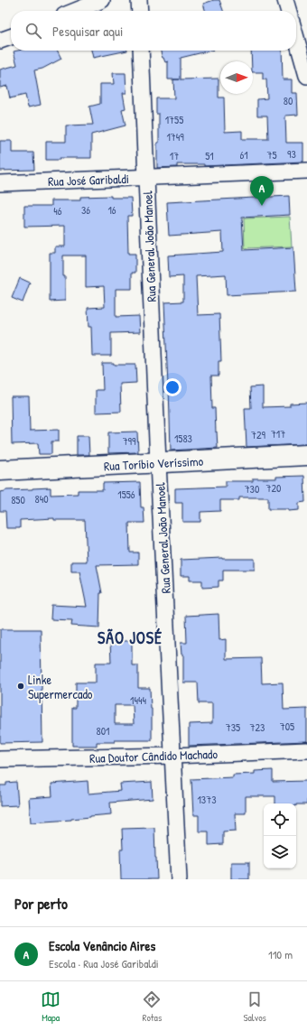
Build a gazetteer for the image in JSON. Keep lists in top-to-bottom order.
{
  "streets": {
    "main road": ["Rua Toríbio Veríssimo"],
    "street": ["Rua José Garibaldi", "Rua General João Manoel", "Rua Doutor Cândido Machado"]
  },
  "crossings": [
    ["Rua José Garibaldi", "Rua General João Manoel"],
    ["Rua General João Manoel", "Rua Toríbio Veríssimo"],
    ["Rua General João Manoel", "Rua Doutor Cândido Machado"]
  ],
  "districts": ["SÃO JOSÉ"],
  "places": ["Linke Supermercado"],
  "house_numbers": [
    "80",
    "1755",
    "1749",
    "93",
    "61",
    "75",
    "17",
    "51",
    "36",
    "16",
    "46",
    "717",
    "729",
    "1583",
    "799",
    "720",
    "730",
    "1556",
    "840",
    "850",
    "1444",
    "705",
    "735",
    "723",
    "801",
    "1373"
  ],
  "north": "right",
  "page": {
    "search": "Pesquisar aqui",
    "pins": "A",
    "heading": "Por perto",
    "list": [
      {
        "mark": "A",
        "name": "Escola Venâncio Aires",
        "note": "Escola · Rua José Garibaldi",
        "value": "110 m"
      }
    ],
    "nav": ["Mapa", "Rotas", "Salvos"]
  }
}
